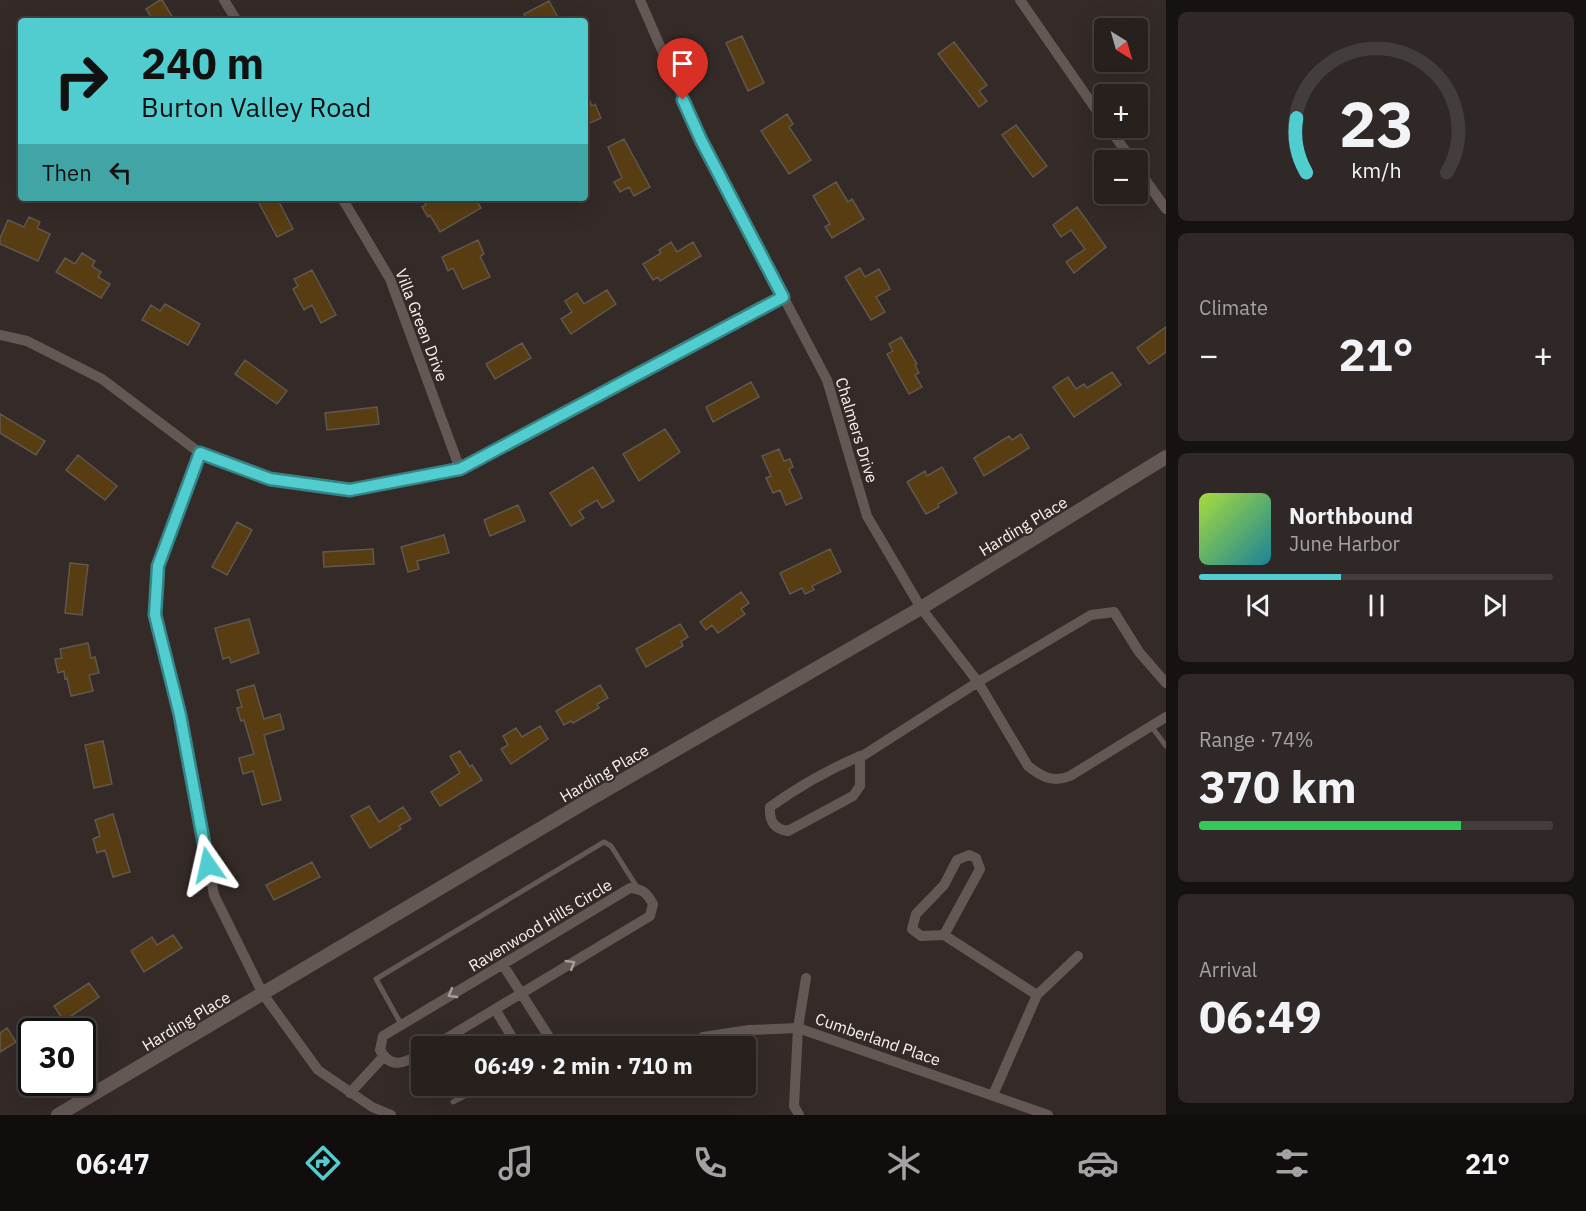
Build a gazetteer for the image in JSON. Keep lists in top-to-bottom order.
{
  "streets": {
    "main road": ["Harding Place"],
    "street": [
      "Villa Green Drive",
      "Chalmers Drive",
      "Ravenwood Hills Circle",
      "Cumberland Place"
    ]
  },
  "crossings": [
    ["Chalmers Drive", "Harding Place"]
  ],
  "north": "bottom right",
  "page": {
    "map_buttons": ["+", "−"],
    "turn": ["240 m", "Burton Valley Road"],
    "then": "Then",
    "tile": [
      "Climate",
      ["Range · 74%", "370 km"],
      ["Arrival", "06:49"]
    ],
    "heat": ["−", "21°", "+"],
    "song": ["Northbound", "June Harbor"],
    "limit": "30",
    "trip": "06:49 · 2 min · 710 m",
    "tabs": ["06:47", "21°"],
    "gauge": ["23", "km/h"]
  }
}
